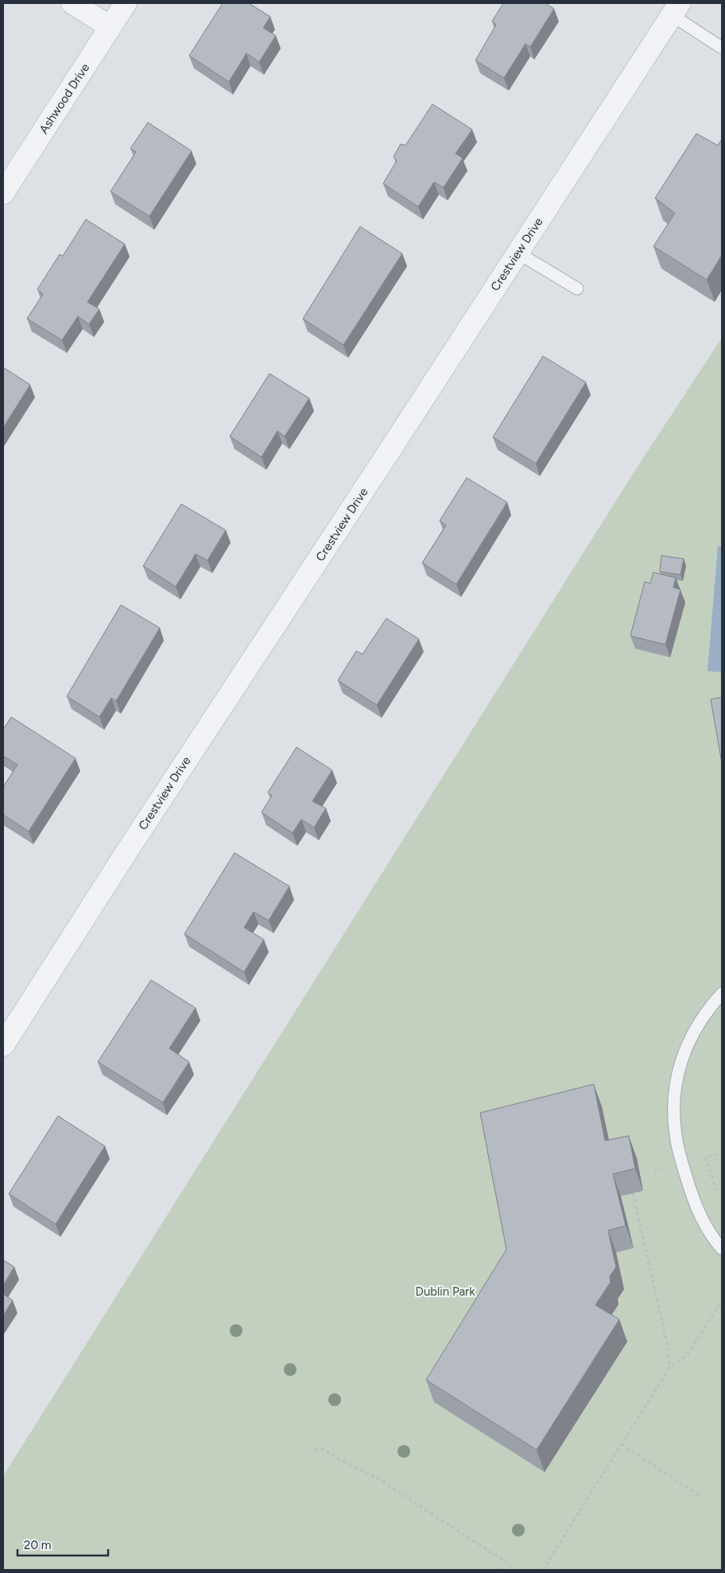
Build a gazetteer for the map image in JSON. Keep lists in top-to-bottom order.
{
  "streets": {
    "street": ["Ashwood Drive", "Crestview Drive"]
  },
  "parks": ["Dublin Park"],
  "scale_bar": "20 m"
}
